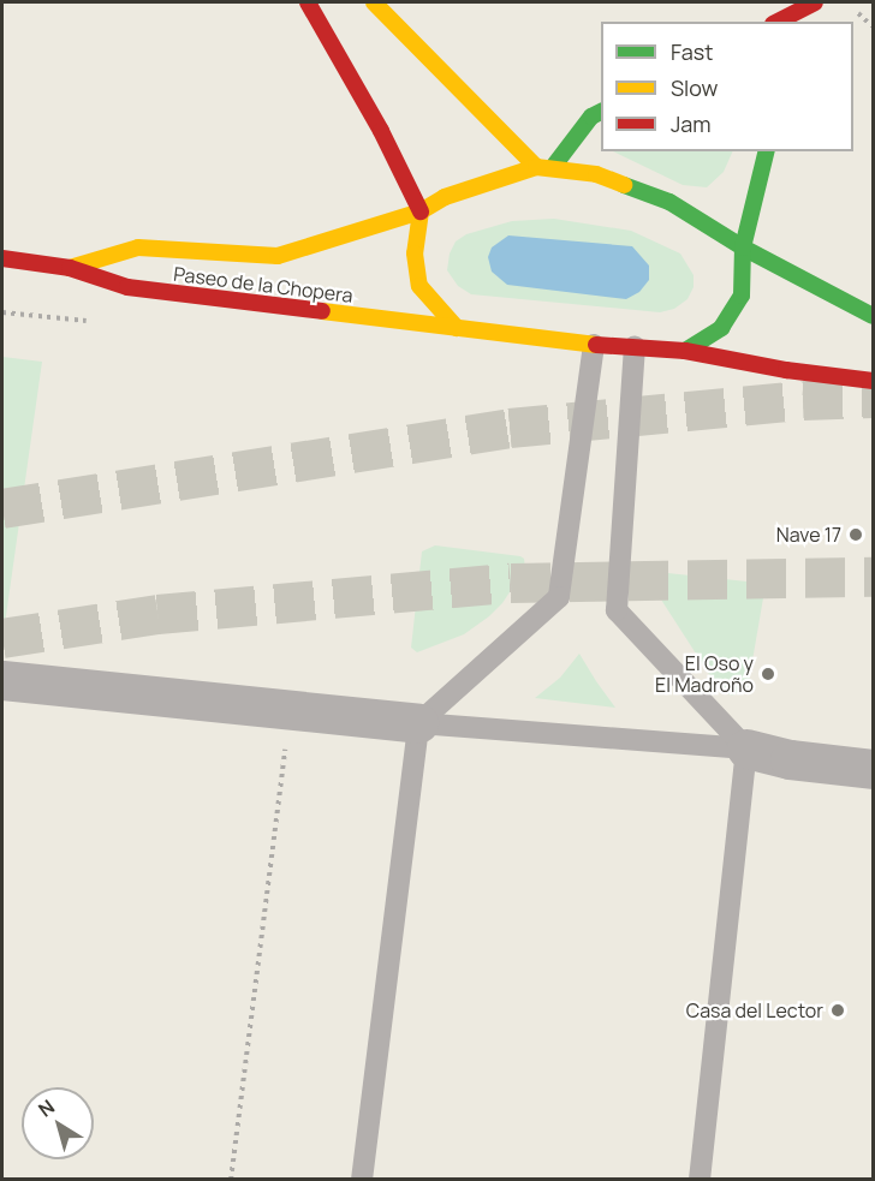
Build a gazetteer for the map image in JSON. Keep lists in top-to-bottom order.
{
  "streets": {
    "street": ["Paseo de la Chopera"]
  },
  "places": ["Nave 17", "El Oso y El Madroño", "Casa del Lector"],
  "legend": ["Fast", "Slow", "Jam"],
  "north": "top left"
}
